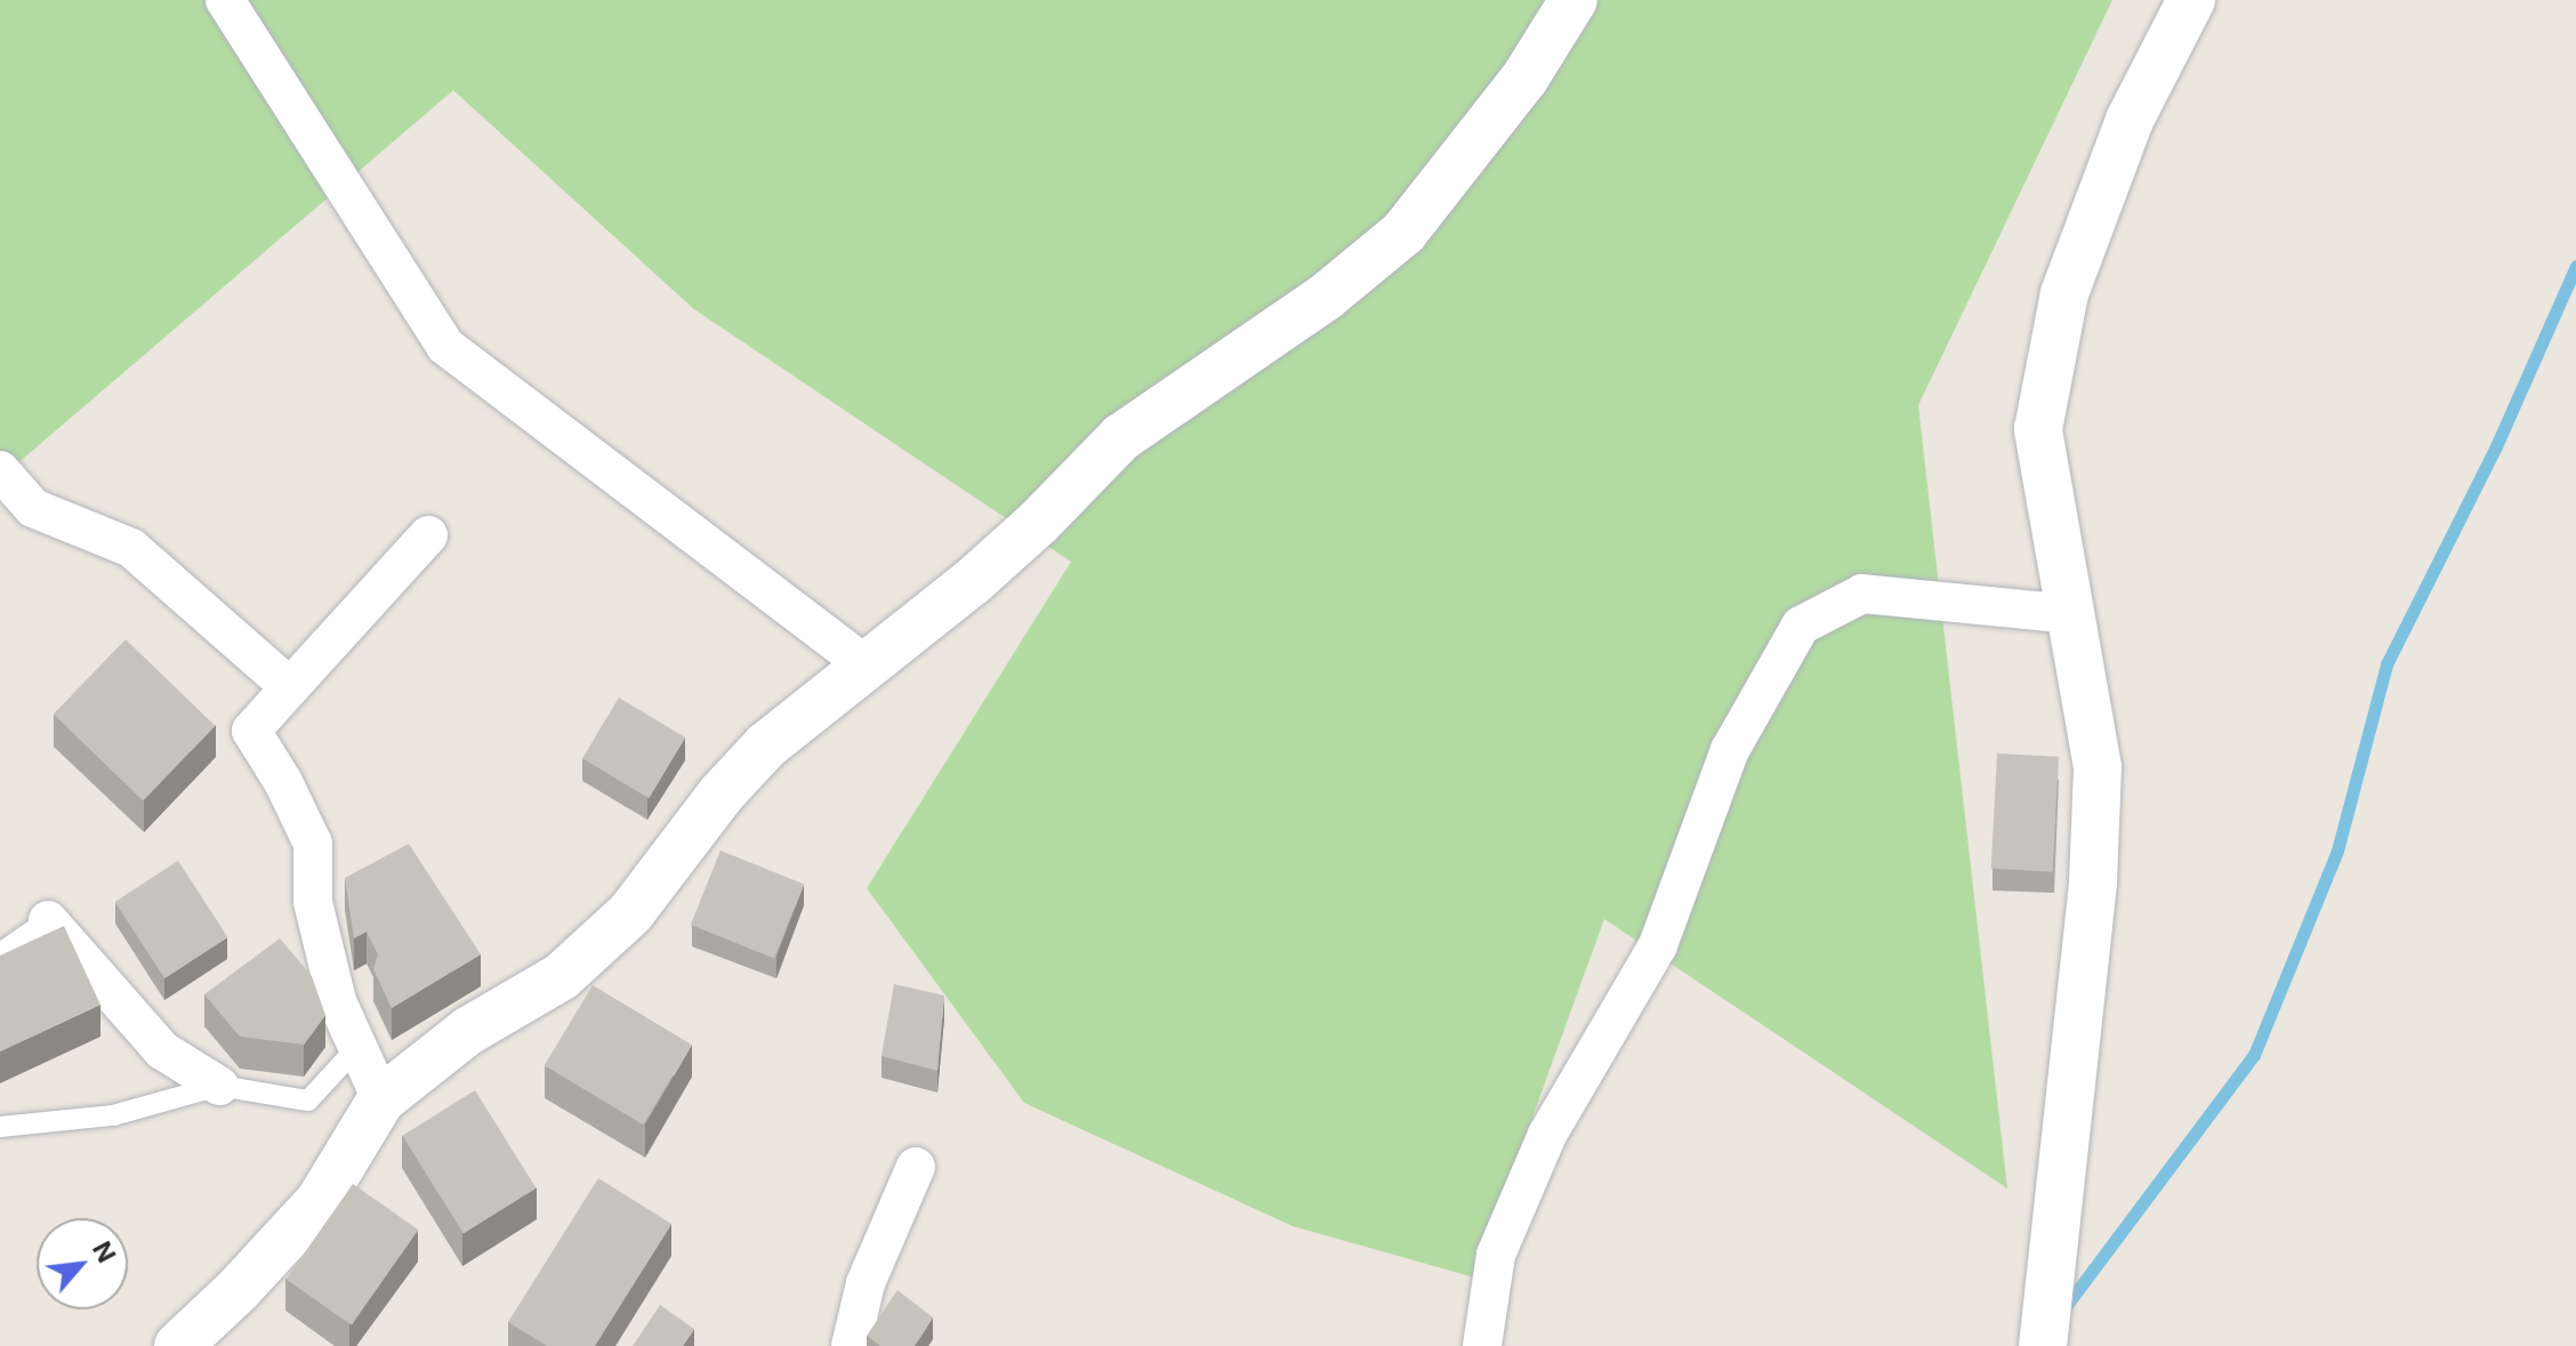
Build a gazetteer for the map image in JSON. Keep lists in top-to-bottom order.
{
  "north": "top right"
}
